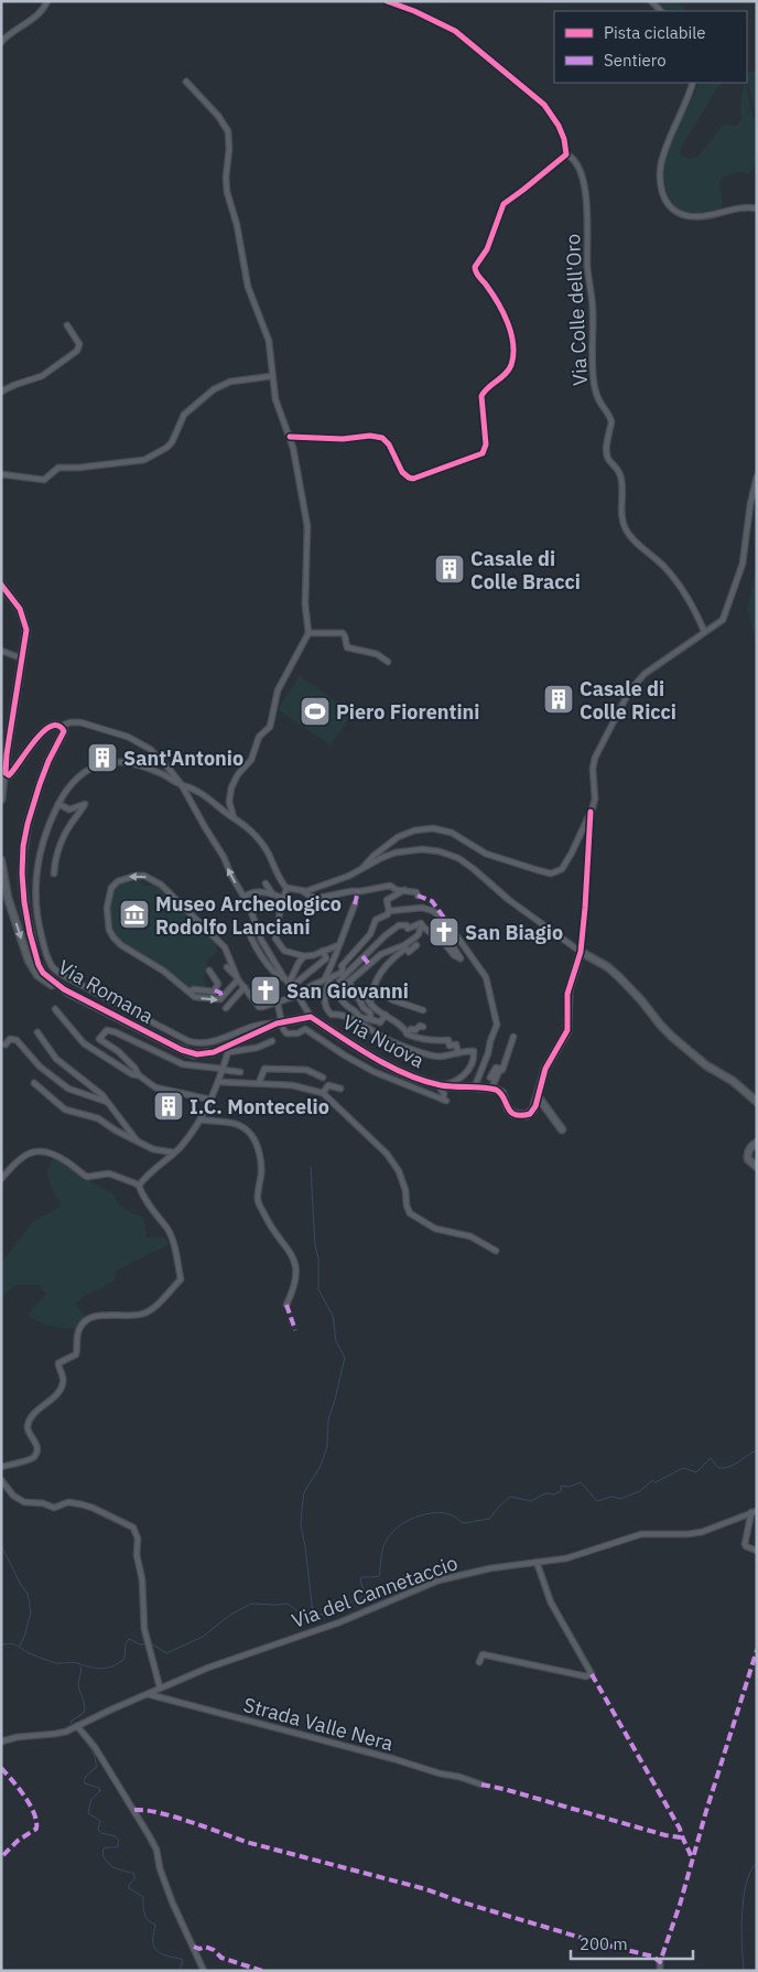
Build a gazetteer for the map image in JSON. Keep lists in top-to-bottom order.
{
  "streets": {
    "street": [
      "Via Colle dell'Oro",
      "Via Romana",
      "Via Nuova",
      "Via del Cannetaccio",
      "Strada Valle Nera"
    ]
  },
  "crossings": [
    ["Via del Cannetaccio", "Strada Valle Nera"]
  ],
  "places": {
    "building": [
      "Casale di Colle Bracci",
      "Casale di Colle Ricci",
      "Sant'Antonio",
      "I.C. Montecelio"
    ],
    "sports": ["Piero Fiorentini"],
    "museum": ["Museo Archeologico Rodolfo Lanciani"],
    "church": ["San Biagio", "San Giovanni"]
  },
  "legend": ["Pista ciclabile", "Sentiero"],
  "scale_bar": "200 m"
}
